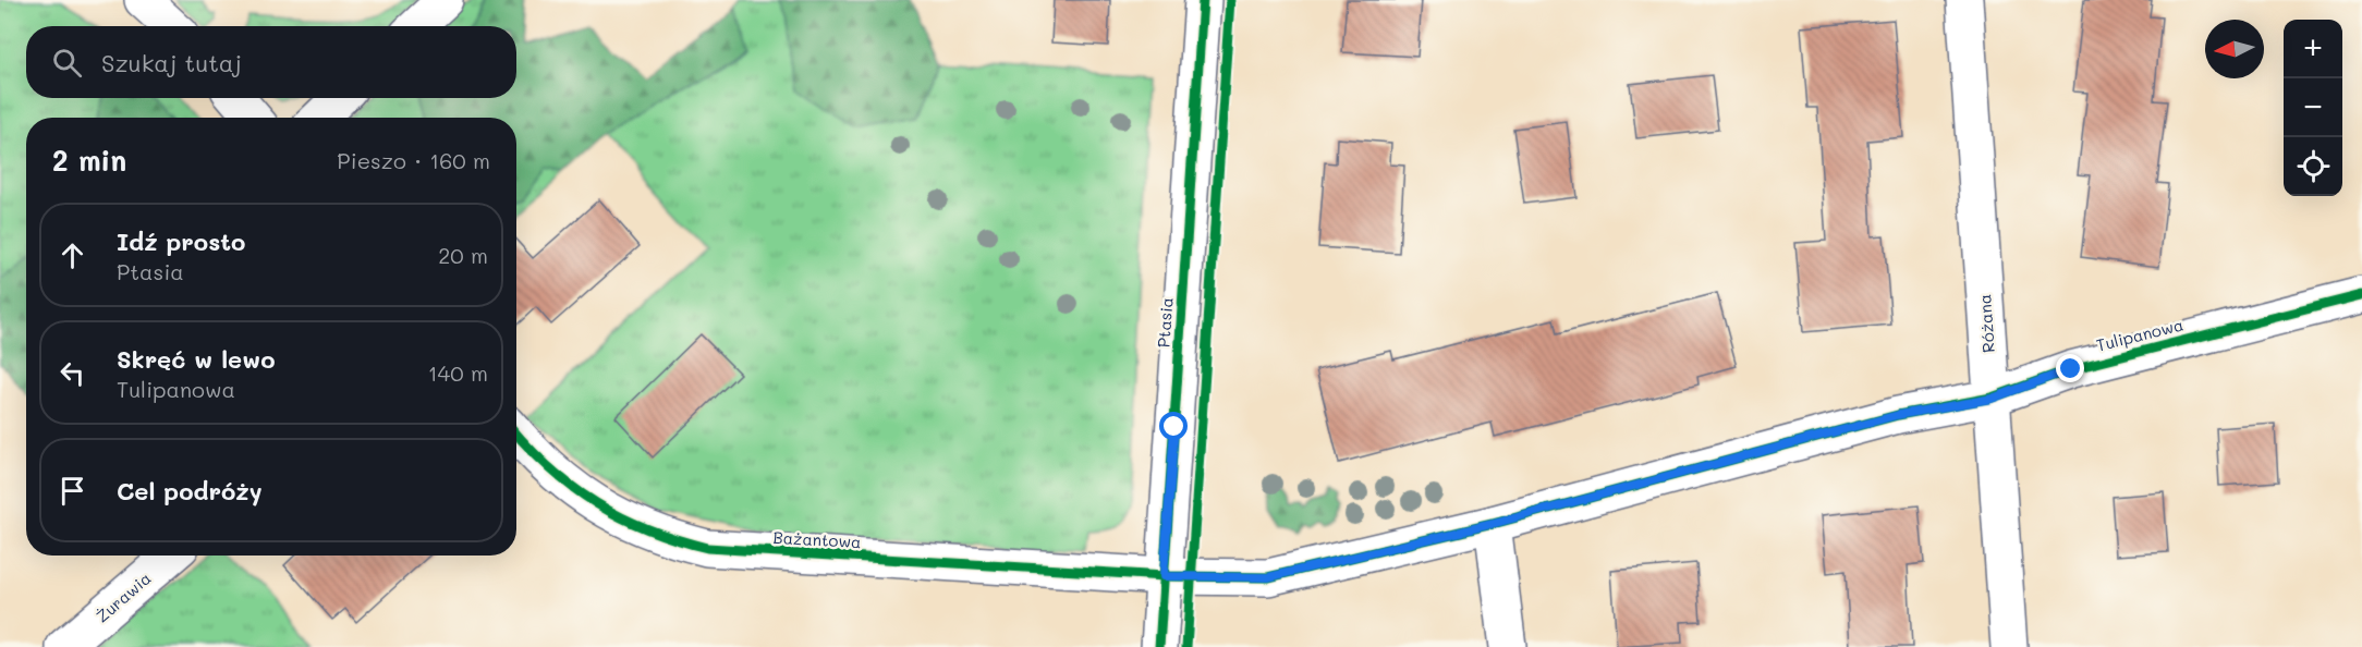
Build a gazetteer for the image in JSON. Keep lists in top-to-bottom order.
{
  "streets": {
    "street": [
      "Ptasia",
      "Różana",
      "Tulipanowa",
      "Bażantowa",
      "Żurawia"
    ]
  },
  "crossings": [
    ["Ptasia", "Tulipanowa"],
    ["Ptasia", "Bażantowa"],
    ["Różana", "Tulipanowa"],
    ["Tulipanowa", "Bażantowa"]
  ],
  "north": "left",
  "page": {
    "map_buttons": ["+", "−"],
    "search": "Szukaj tutaj",
    "heading": ["2 min", "Pieszo · 160 m"],
    "list": [
      ["Idź prosto", "Ptasia", "20 m"],
      ["Skręć w lewo", "Tulipanowa", "140 m"],
      "Cel podróży"
    ]
  }
}
